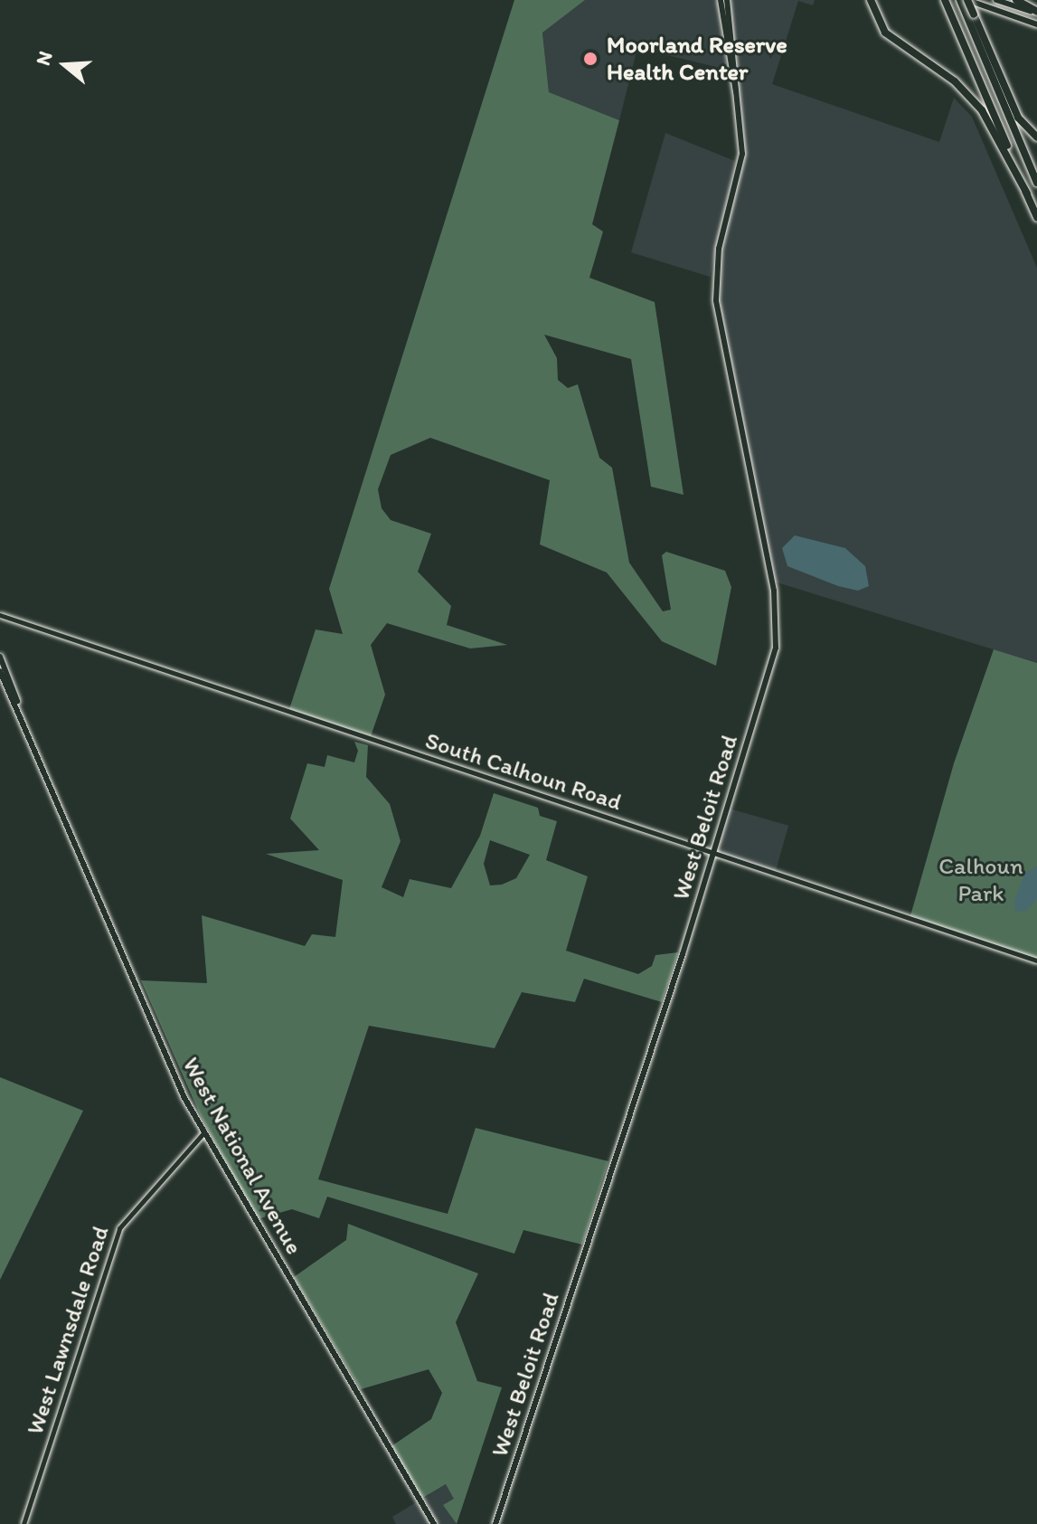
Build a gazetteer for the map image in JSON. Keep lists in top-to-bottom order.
{
  "streets": {
    "main road": ["West Beloit Road", "West National Avenue"],
    "street": ["South Calhoun Road", "West Lawnsdale Road"]
  },
  "crossings": [
    ["South Calhoun Road", "West Beloit Road"],
    ["West National Avenue", "West Lawnsdale Road"]
  ],
  "parks": ["Calhoun Park"],
  "places": ["Moorland Reserve Health Center"],
  "north": "left"
}
